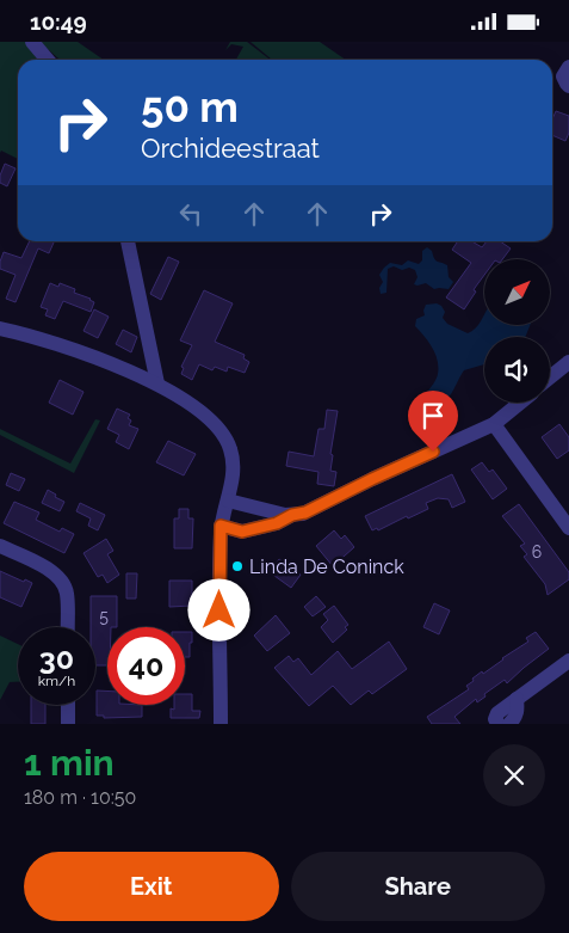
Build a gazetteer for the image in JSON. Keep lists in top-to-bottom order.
{
  "places": ["Linda De Coninck"],
  "house_numbers": ["6", "5"],
  "north": "top right",
  "page": {
    "status": "10:49",
    "turn": ["50 m", "Orchideestraat"],
    "speed": "30 km/h",
    "limit": "40",
    "heading": ["1 min", "180 m · 10:50"],
    "buttons": ["Exit", "Share"]
  }
}
